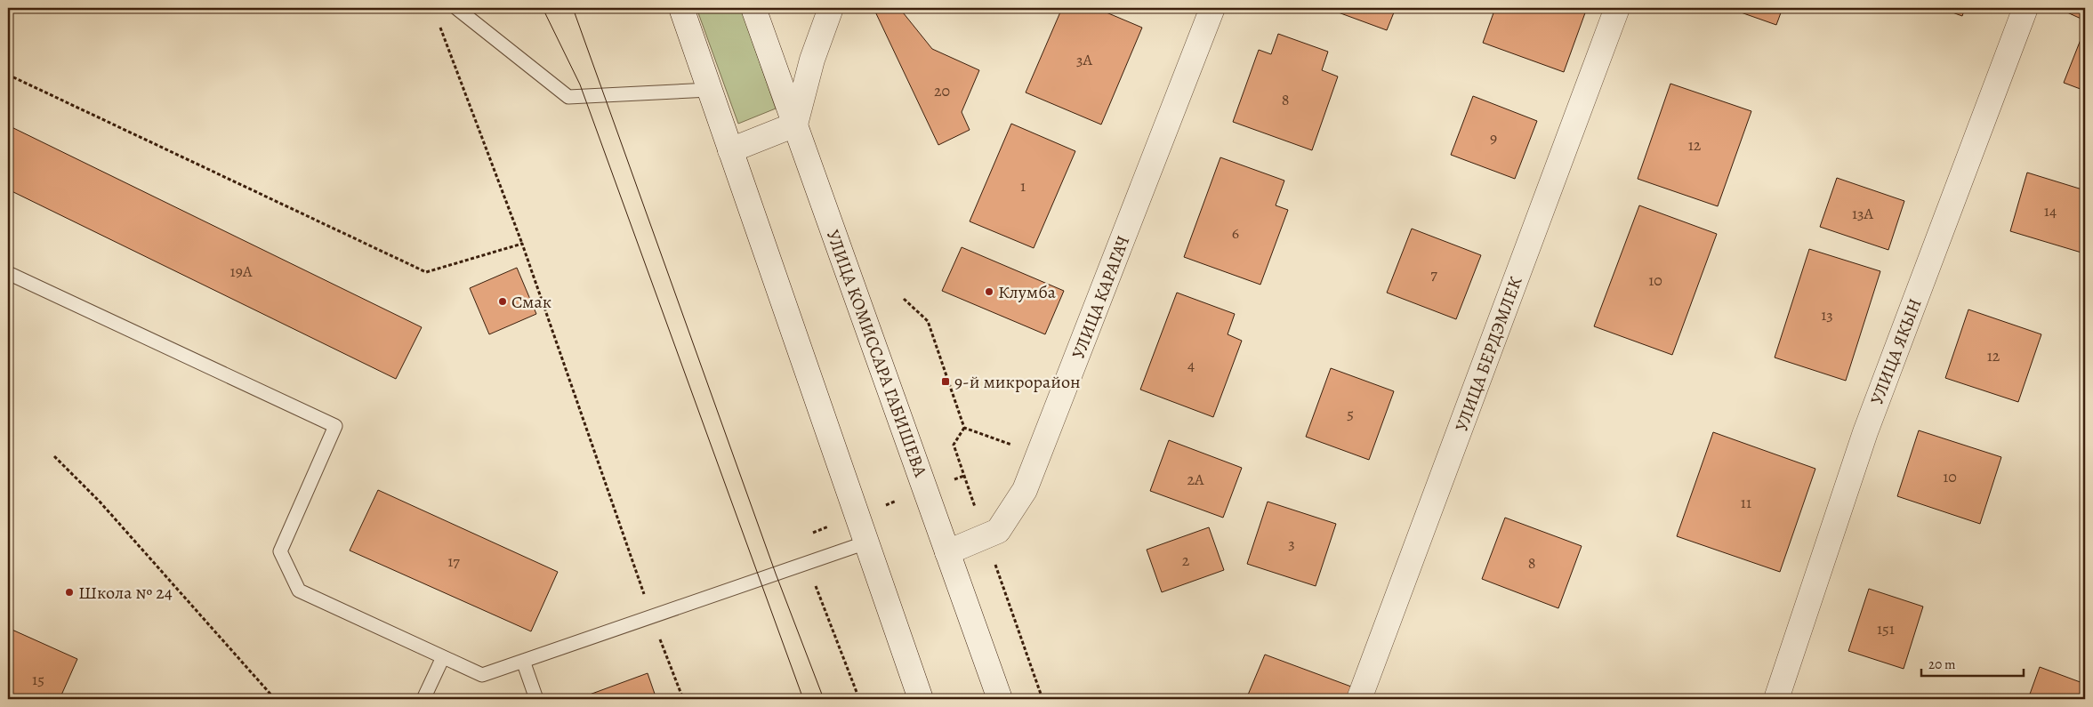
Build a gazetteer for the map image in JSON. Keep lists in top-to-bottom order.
{
  "streets": {
    "street": [
      "УЛИЦА КАРАГАЧ",
      "УЛИЦА ЯКЫН",
      "УЛИЦА КОМИССАРА ГАБИШЕВА",
      "УЛИЦА БЕРДЭМЛЕК"
    ]
  },
  "crossings": [
    ["УЛИЦА КАРАГАЧ", "УЛИЦА КОМИССАРА ГАБИШЕВА"]
  ],
  "places": {
    "other": ["Клумба", "Смак", "Школа № 24"],
    "transit": ["9-й микрорайон"]
  },
  "house_numbers": [
    "3А",
    "20",
    "8",
    "9",
    "12",
    "1",
    "14",
    "13А",
    "6",
    "19А",
    "7",
    "10",
    "13",
    "12",
    "4",
    "5",
    "10",
    "2А",
    "11",
    "3",
    "2",
    "17",
    "8",
    "151",
    "15"
  ],
  "scale_bar": "20 m"
}
